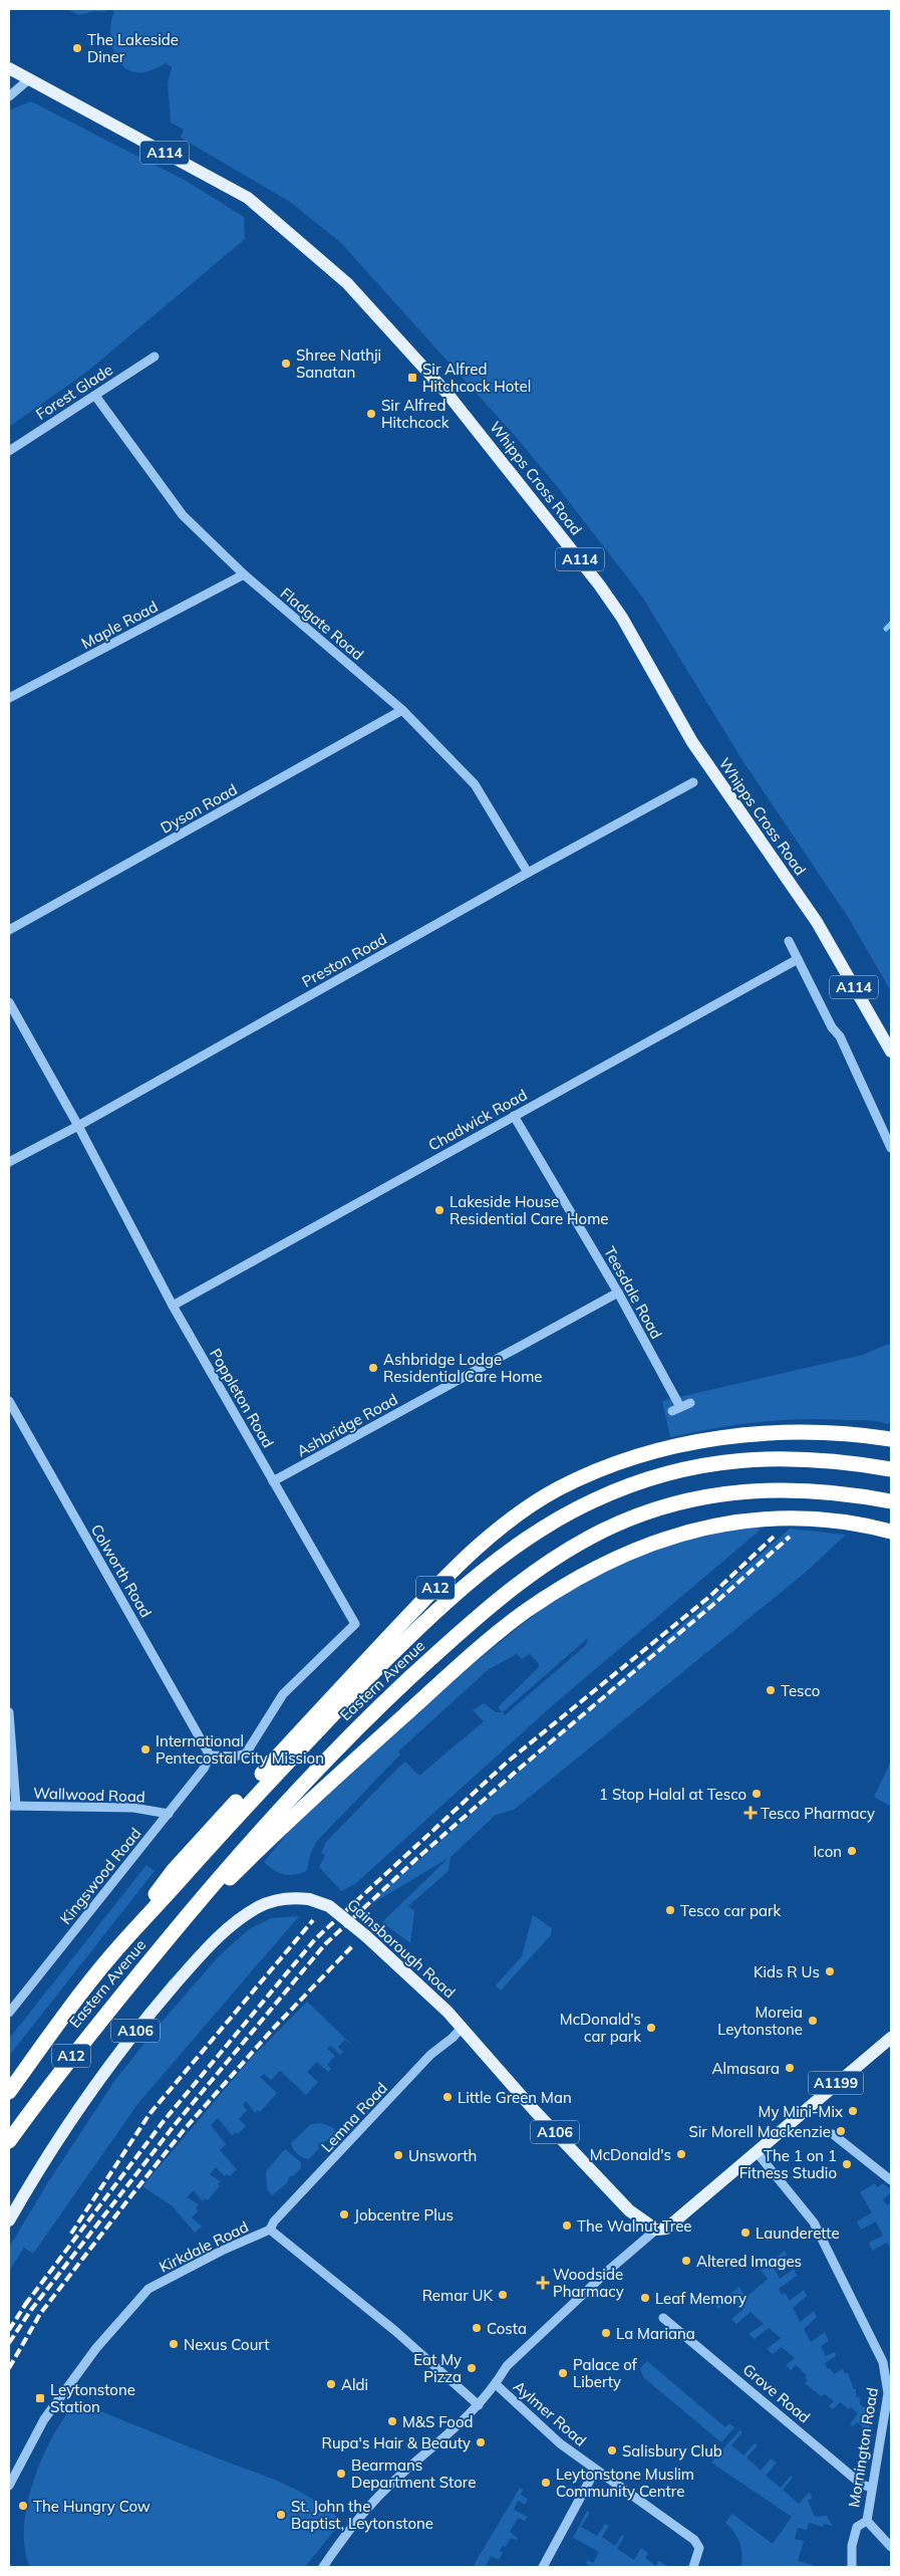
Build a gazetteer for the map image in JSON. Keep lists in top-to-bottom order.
{
  "streets": {
    "highway": ["A12", "Eastern Avenue"],
    "main road": [
      "A114",
      "Whipps Cross Road",
      "Gainsborough Road",
      "A106",
      "A1199"
    ],
    "street": [
      "Forest Glade",
      "Fladgate Road",
      "Maple Road",
      "Dyson Road",
      "Preston Road",
      "Chadwick Road",
      "Teesdale Road",
      "Poppleton Road",
      "Ashbridge Road",
      "Colworth Road",
      "Wallwood Road",
      "Kingswood Road",
      "Lemna Road",
      "Kirkdale Road",
      "Grove Road",
      "Aylmer Road",
      "Mornington Road"
    ]
  },
  "crossings": [
    ["Forest Glade", "Fladgate Road"],
    ["Fladgate Road", "Maple Road"],
    ["Fladgate Road", "Dyson Road"],
    ["Fladgate Road", "Preston Road"],
    ["Preston Road", "Poppleton Road"],
    ["Chadwick Road", "Teesdale Road"],
    ["Chadwick Road", "Poppleton Road"],
    ["Teesdale Road", "Ashbridge Road"],
    ["Poppleton Road", "Ashbridge Road"],
    ["Poppleton Road", "Colworth Road"],
    ["Poppleton Road", "Kingswood Road"],
    ["Colworth Road", "Kingswood Road"],
    ["A12", "Eastern Avenue"],
    ["Wallwood Road", "Kingswood Road"],
    ["Gainsborough Road", "A1199"],
    ["Gainsborough Road", "Lemna Road"],
    ["A1199", "Mornington Road"],
    ["Lemna Road", "Kirkdale Road"],
    ["Grove Road", "Mornington Road"]
  ],
  "places": {
    "other": [
      "The Lakeside Diner",
      "Shree Nathji Sanatan",
      "Sir Alfred Hitchcock",
      "Lakeside House Residential Care Home",
      "Ashbridge Lodge Residential Care Home",
      "Tesco",
      "International Pentecostal City Mission",
      "1 Stop Halal at Tesco",
      "Icon",
      "Tesco car park",
      "Kids R Us",
      "Moreia Leytonstone",
      "McDonald's car park",
      "Almasara",
      "Little Green Man",
      "My Mini-Mix",
      "Sir Morell Mackenzie",
      "McDonald's",
      "Unsworth",
      "The 1 on 1 Fitness Studio",
      "Jobcentre Plus",
      "The Walnut Tree",
      "Launderette",
      "Altered Images",
      "Remar UK",
      "Leaf Memory",
      "Costa",
      "La Mariana",
      "Nexus Court",
      "Eat My Pizza",
      "Palace of Liberty",
      "Aldi",
      "M&S Food",
      "Rupa's Hair & Beauty",
      "Salisbury Club",
      "Bearmans Department Store",
      "Leytonstone Muslim Community Centre",
      "The Hungry Cow",
      "St. John the Baptist, Leytonstone"
    ],
    "transit": ["Sir Alfred Hitchcock Hotel", "Leytonstone Station"],
    "health": ["Tesco Pharmacy", "Woodside Pharmacy"]
  }
}
